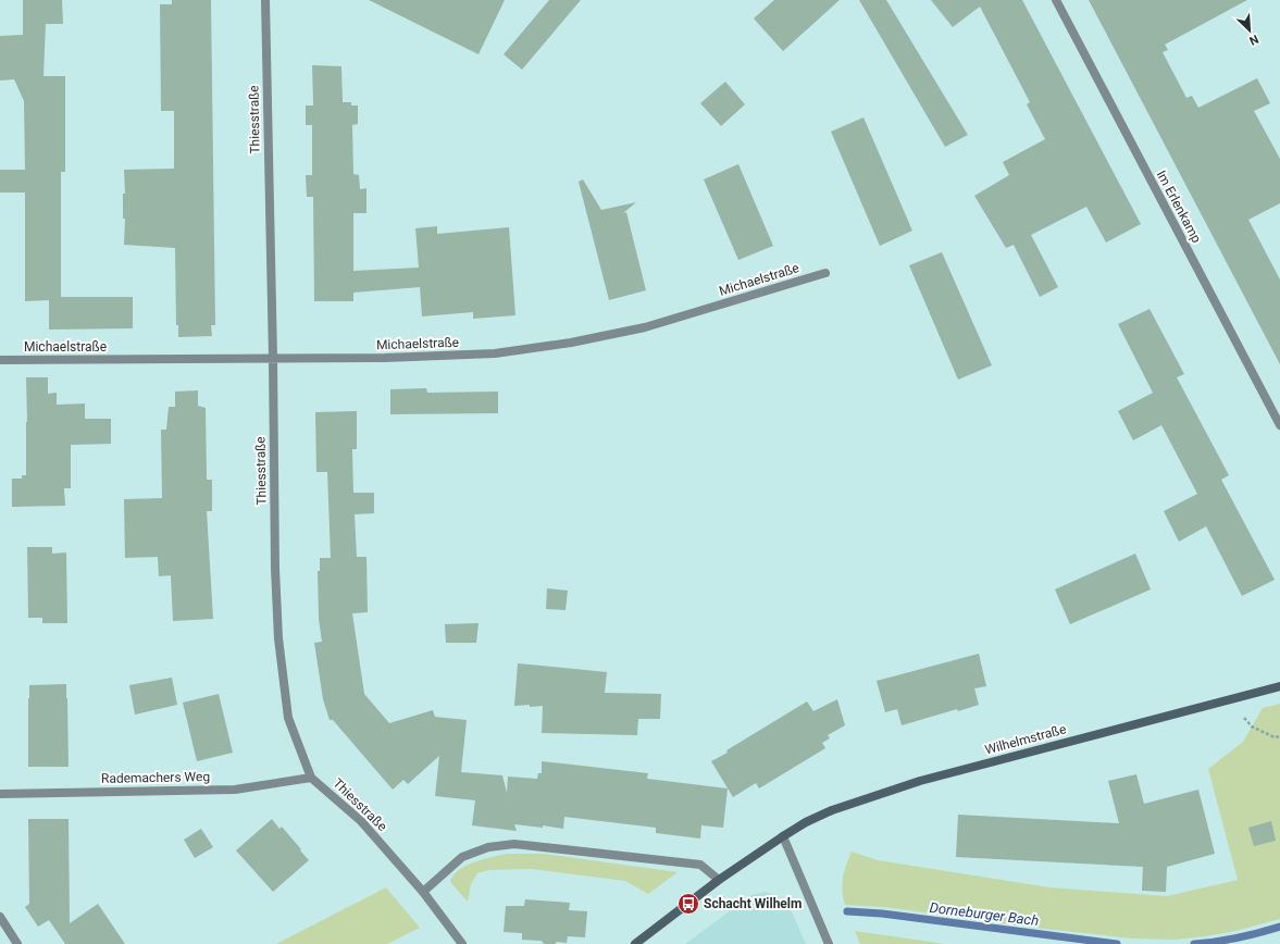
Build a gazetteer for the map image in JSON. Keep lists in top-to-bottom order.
{
  "streets": {
    "street": [
      "Thiesstraße",
      "Im Erlenkamp",
      "Michaelstraße",
      "Wilhelmstraße",
      "Rademachers Weg"
    ]
  },
  "crossings": [
    ["Thiesstraße", "Michaelstraße"],
    ["Thiesstraße", "Rademachers Weg"]
  ],
  "water": ["Dorneburger Bach"],
  "places": {
    "bus stop": ["Schacht Wilhelm"]
  },
  "north": "bottom right"
}
